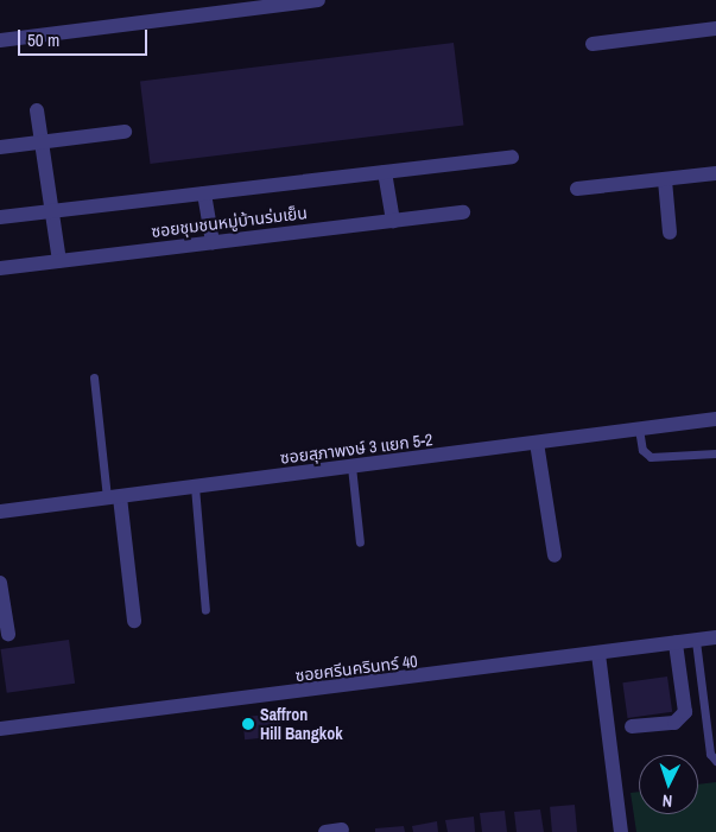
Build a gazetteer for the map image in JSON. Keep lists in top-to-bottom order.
{
  "streets": {
    "street": ["ซอยชุมชนหมู่บ้านร่มเย็น", "ซอยสุภาพงษ์ 3 แยก 5-2", "ซอยศรีนครินทร์ 40"]
  },
  "places": ["Saffron Hill Bangkok"],
  "scale_bar": "50 m",
  "north": "bottom"
}
